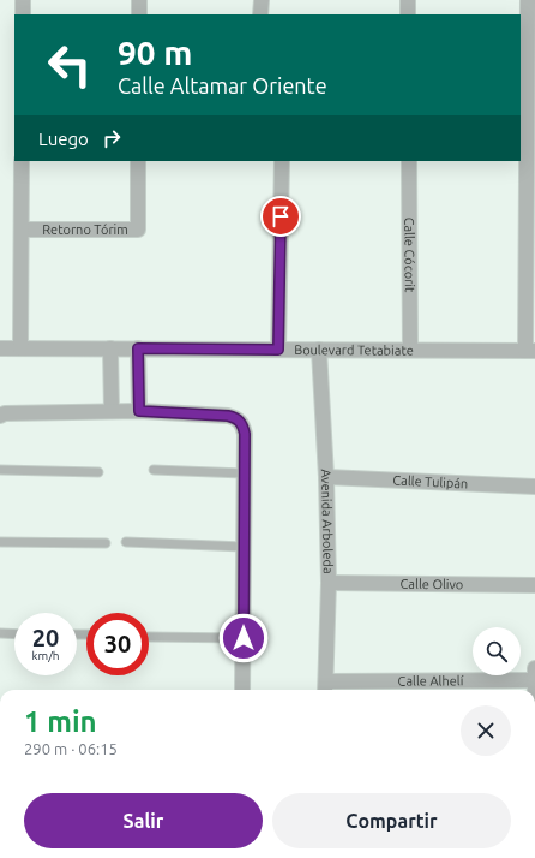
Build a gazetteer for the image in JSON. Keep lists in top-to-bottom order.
{
  "streets": {
    "street": [
      "Retorno Tórim",
      "Calle Cócorit",
      "Boulevard Tetabiate",
      "Calle Tulipán",
      "Avenida Arboleda",
      "Calle Olivo",
      "Calle Alhelí"
    ]
  },
  "crossings": [
    ["Calle Cócorit", "Boulevard Tetabiate"],
    ["Boulevard Tetabiate", "Avenida Arboleda"],
    ["Calle Tulipán", "Avenida Arboleda"],
    ["Avenida Arboleda", "Calle Olivo"],
    ["Avenida Arboleda", "Calle Alhelí"]
  ],
  "page": {
    "turn": ["90 m", "Calle Altamar Oriente"],
    "then": "Luego",
    "speed": "20 km/h",
    "limit": "30",
    "heading": ["1 min", "290 m · 06:15"],
    "buttons": ["Salir", "Compartir"]
  }
}
